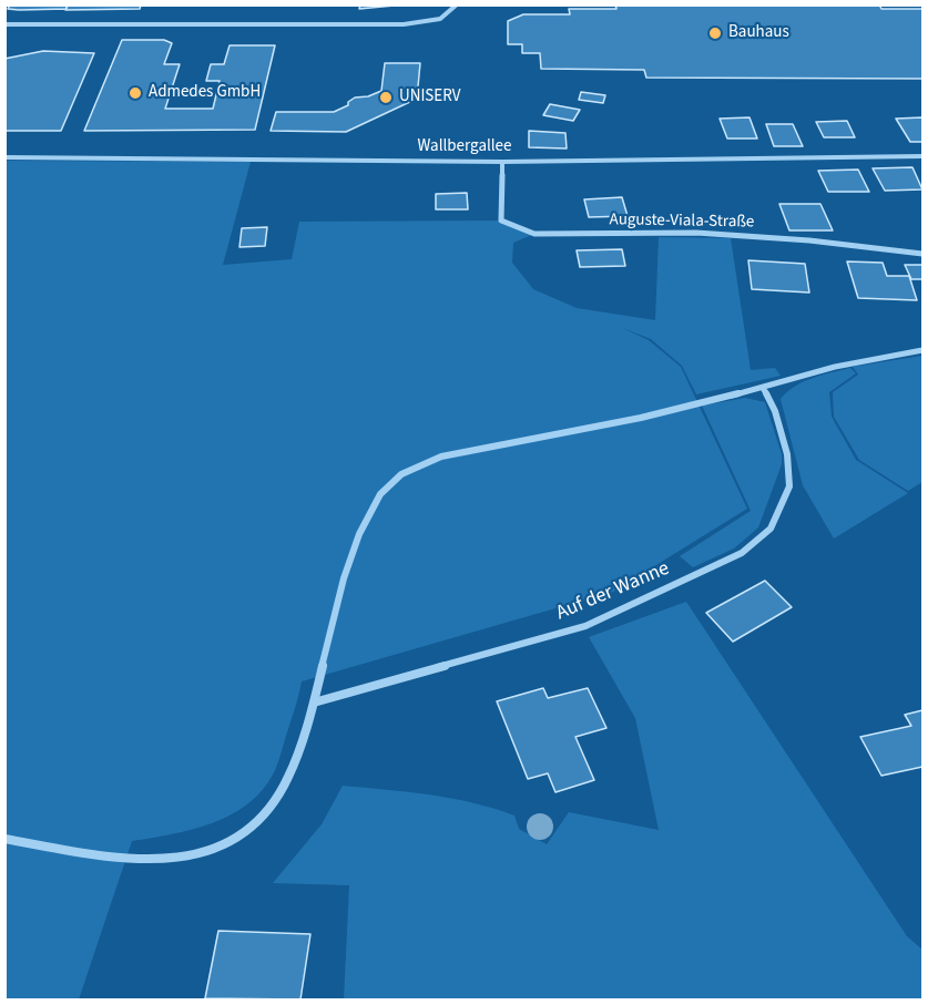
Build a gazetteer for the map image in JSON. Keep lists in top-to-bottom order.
{
  "streets": {
    "street": ["Wallbergallee", "Auguste-Viala-Straße", "Auf der Wanne"]
  },
  "crossings": [
    ["Wallbergallee", "Auguste-Viala-Straße"]
  ],
  "places": ["Bauhaus", "Admedes GmbH", "UNISERV"]
}
